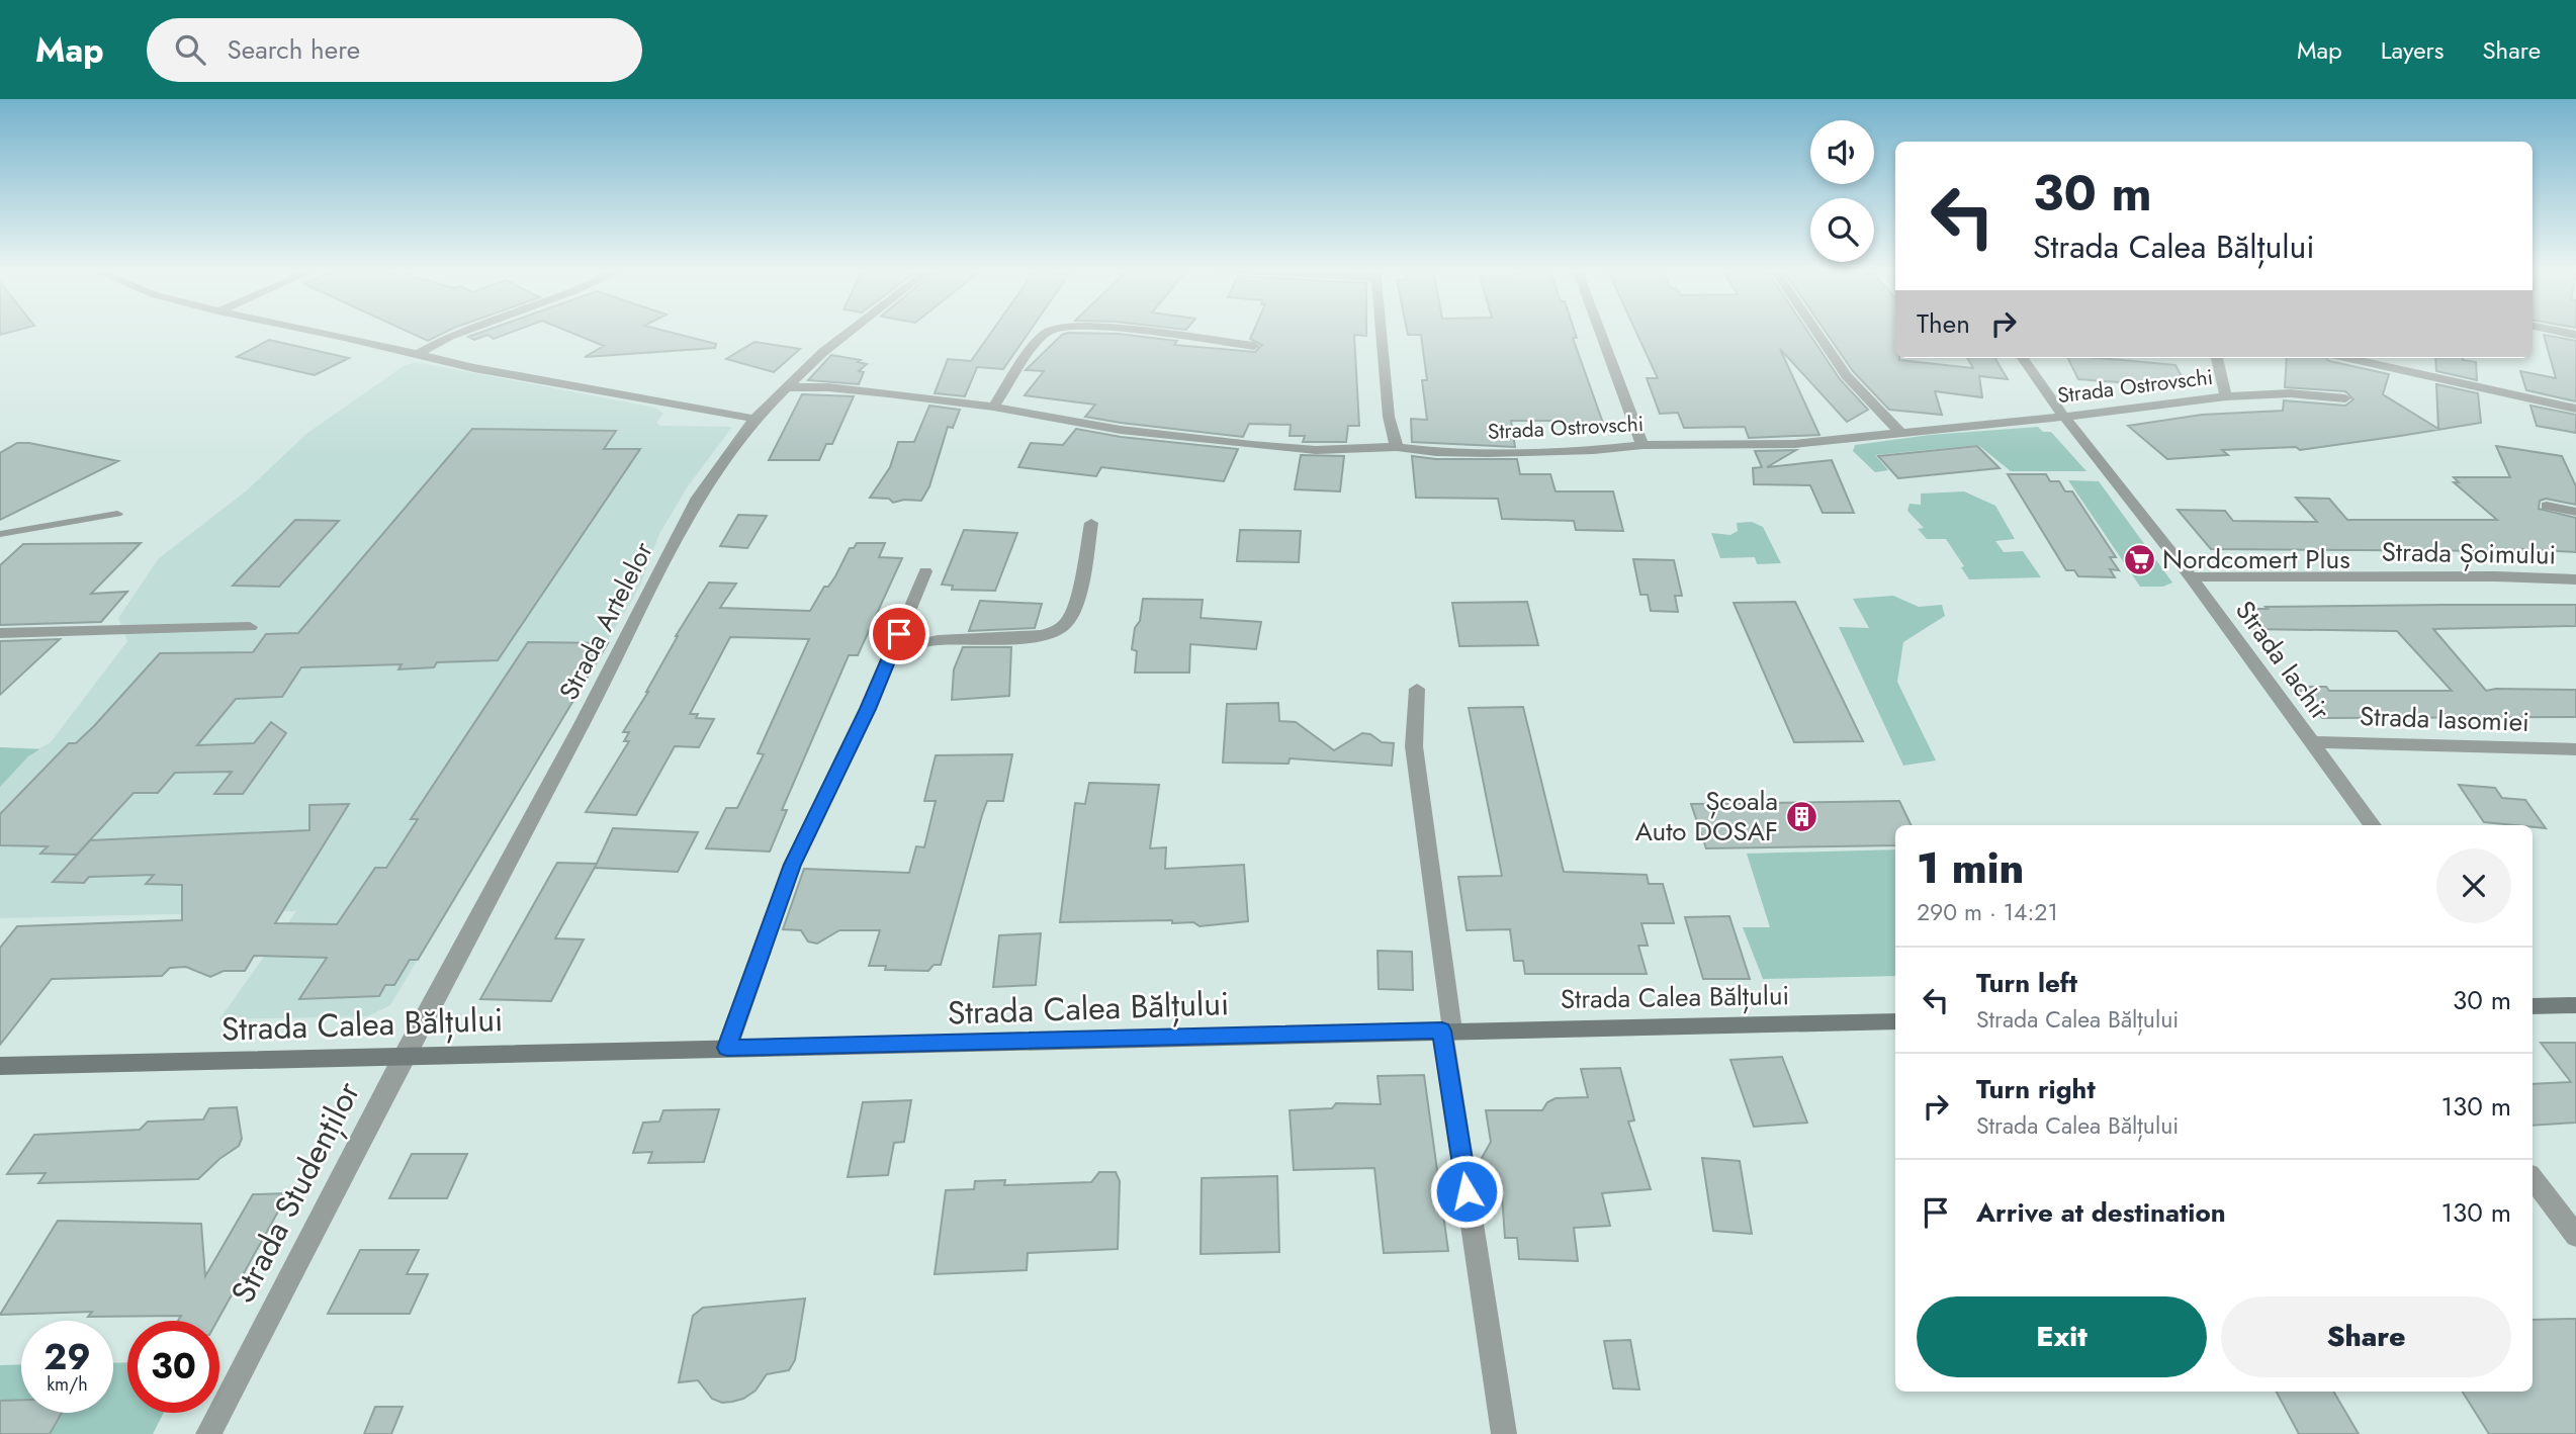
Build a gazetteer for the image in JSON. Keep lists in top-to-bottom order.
{
  "streets": {
    "main road": ["Strada Calea Bălțului"],
    "street": [
      "Strada Ostrovschi",
      "Strada Șoimului",
      "Strada Artelelor",
      "Strada Iachir",
      "Strada Iasomiei",
      "Strada Studenților"
    ]
  },
  "crossings": [
    ["Strada Ostrovschi", "Strada Artelelor"],
    ["Strada Ostrovschi", "Strada Iachir"],
    ["Strada Șoimului", "Strada Iachir"],
    ["Strada Artelelor", "Strada Calea Bălțului"],
    ["Strada Artelelor", "Strada Studenților"],
    ["Strada Iachir", "Strada Iasomiei"],
    ["Strada Calea Bălțului", "Strada Studenților"]
  ],
  "places": {
    "supermarket": ["Nordcomert Plus"],
    "building": ["Școala Auto DOSAF"]
  },
  "page": {
    "header": "Map",
    "search": "Search here",
    "nav": ["Map", "Layers", "Share"],
    "turn": ["30 m", "Strada Calea Bălțului"],
    "then": "Then",
    "heading": ["1 min", "290 m · 14:21"],
    "list": [
      {
        "name": "Turn left",
        "note": "Strada Calea Bălțului",
        "value": "30 m"
      },
      {
        "name": "Turn right",
        "note": "Strada Calea Bălțului",
        "value": "130 m"
      },
      {
        "name": "Arrive at destination",
        "value": "130 m"
      }
    ],
    "buttons": ["Exit", "Share"],
    "speed": "29 km/h",
    "limit": "30"
  }
}
